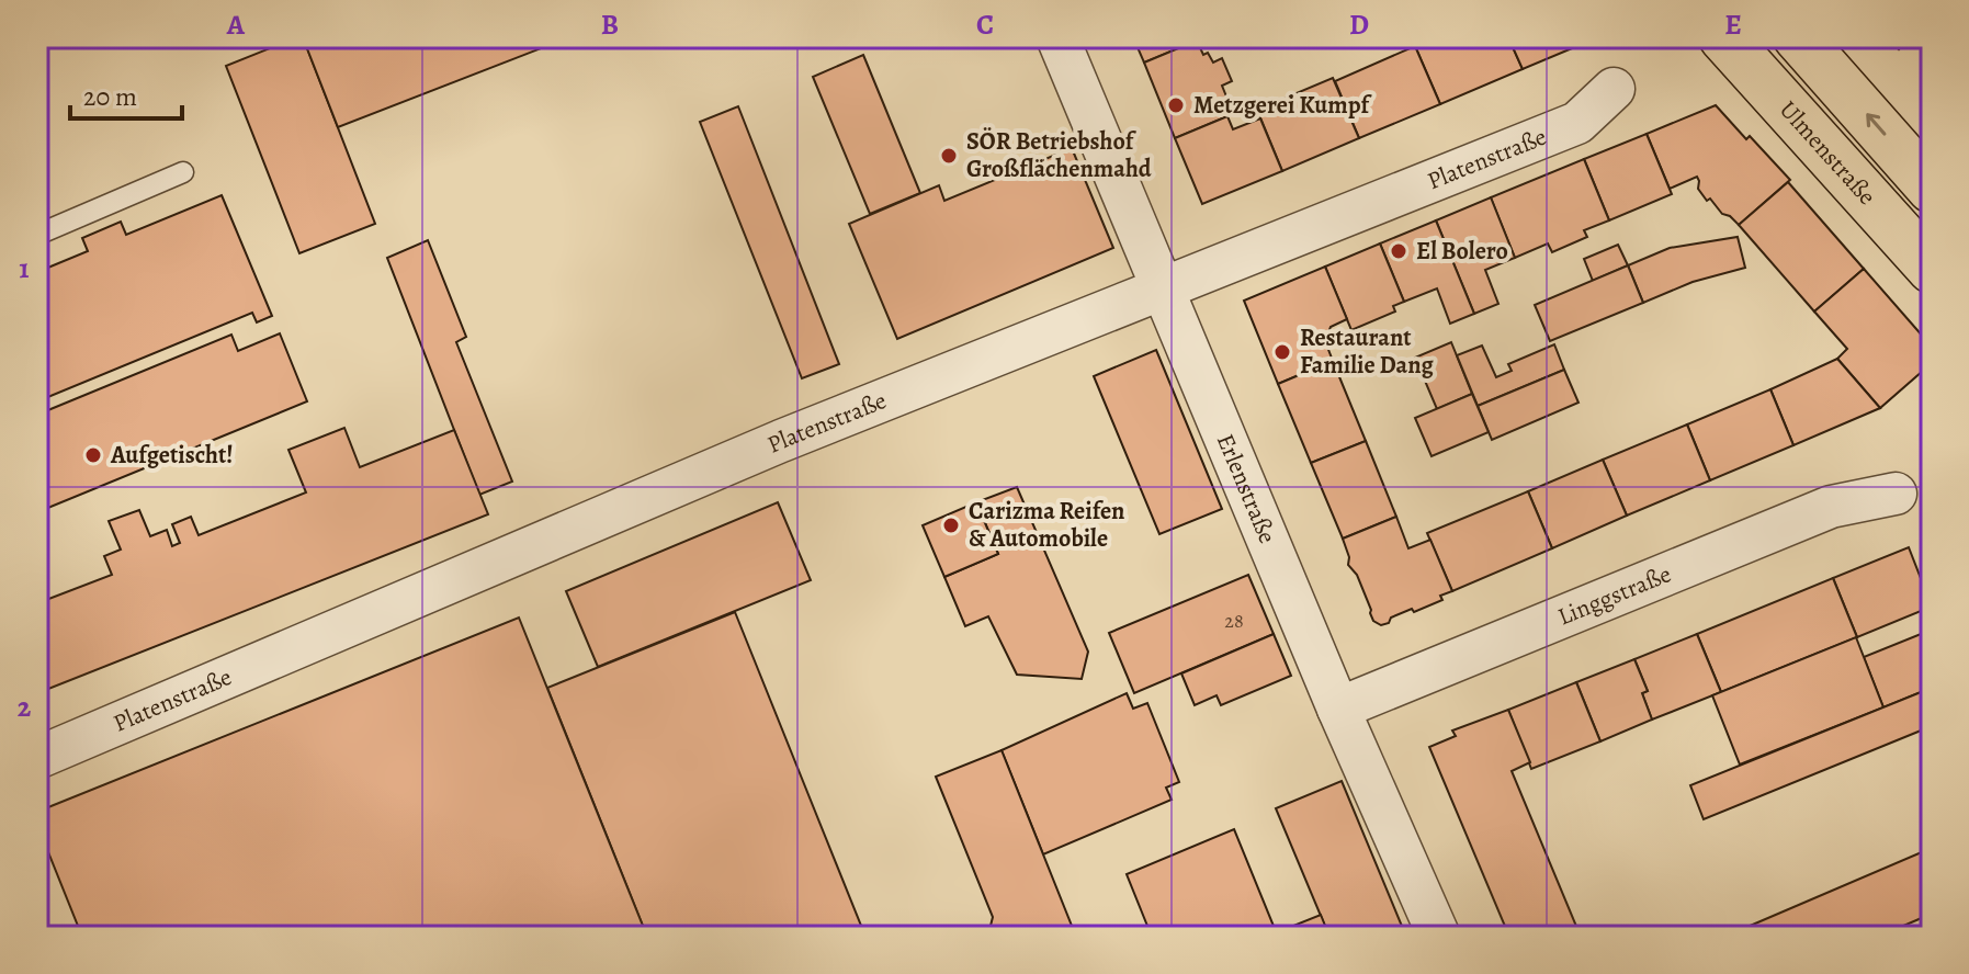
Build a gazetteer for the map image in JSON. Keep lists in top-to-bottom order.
{
  "streets": {
    "main road": ["Ulmenstraße"],
    "street": ["Platenstraße", "Erlenstraße", "Linggstraße"]
  },
  "crossings": [
    ["Platenstraße", "Erlenstraße"],
    ["Erlenstraße", "Linggstraße"]
  ],
  "places": [
    "Metzgerei Kumpf",
    "SÖR Betriebshof Großflächenmahd",
    "El Bolero",
    "Restaurant Familie Dang",
    "Aufgetischt!",
    "Carizma Reifen & Automobile"
  ],
  "house_numbers": ["28"],
  "scale_bar": "20 m",
  "grid": {
    "columns": [
      "A",
      "B",
      "C",
      "D",
      "E"
    ],
    "rows": ["1", "2"]
  }
}
